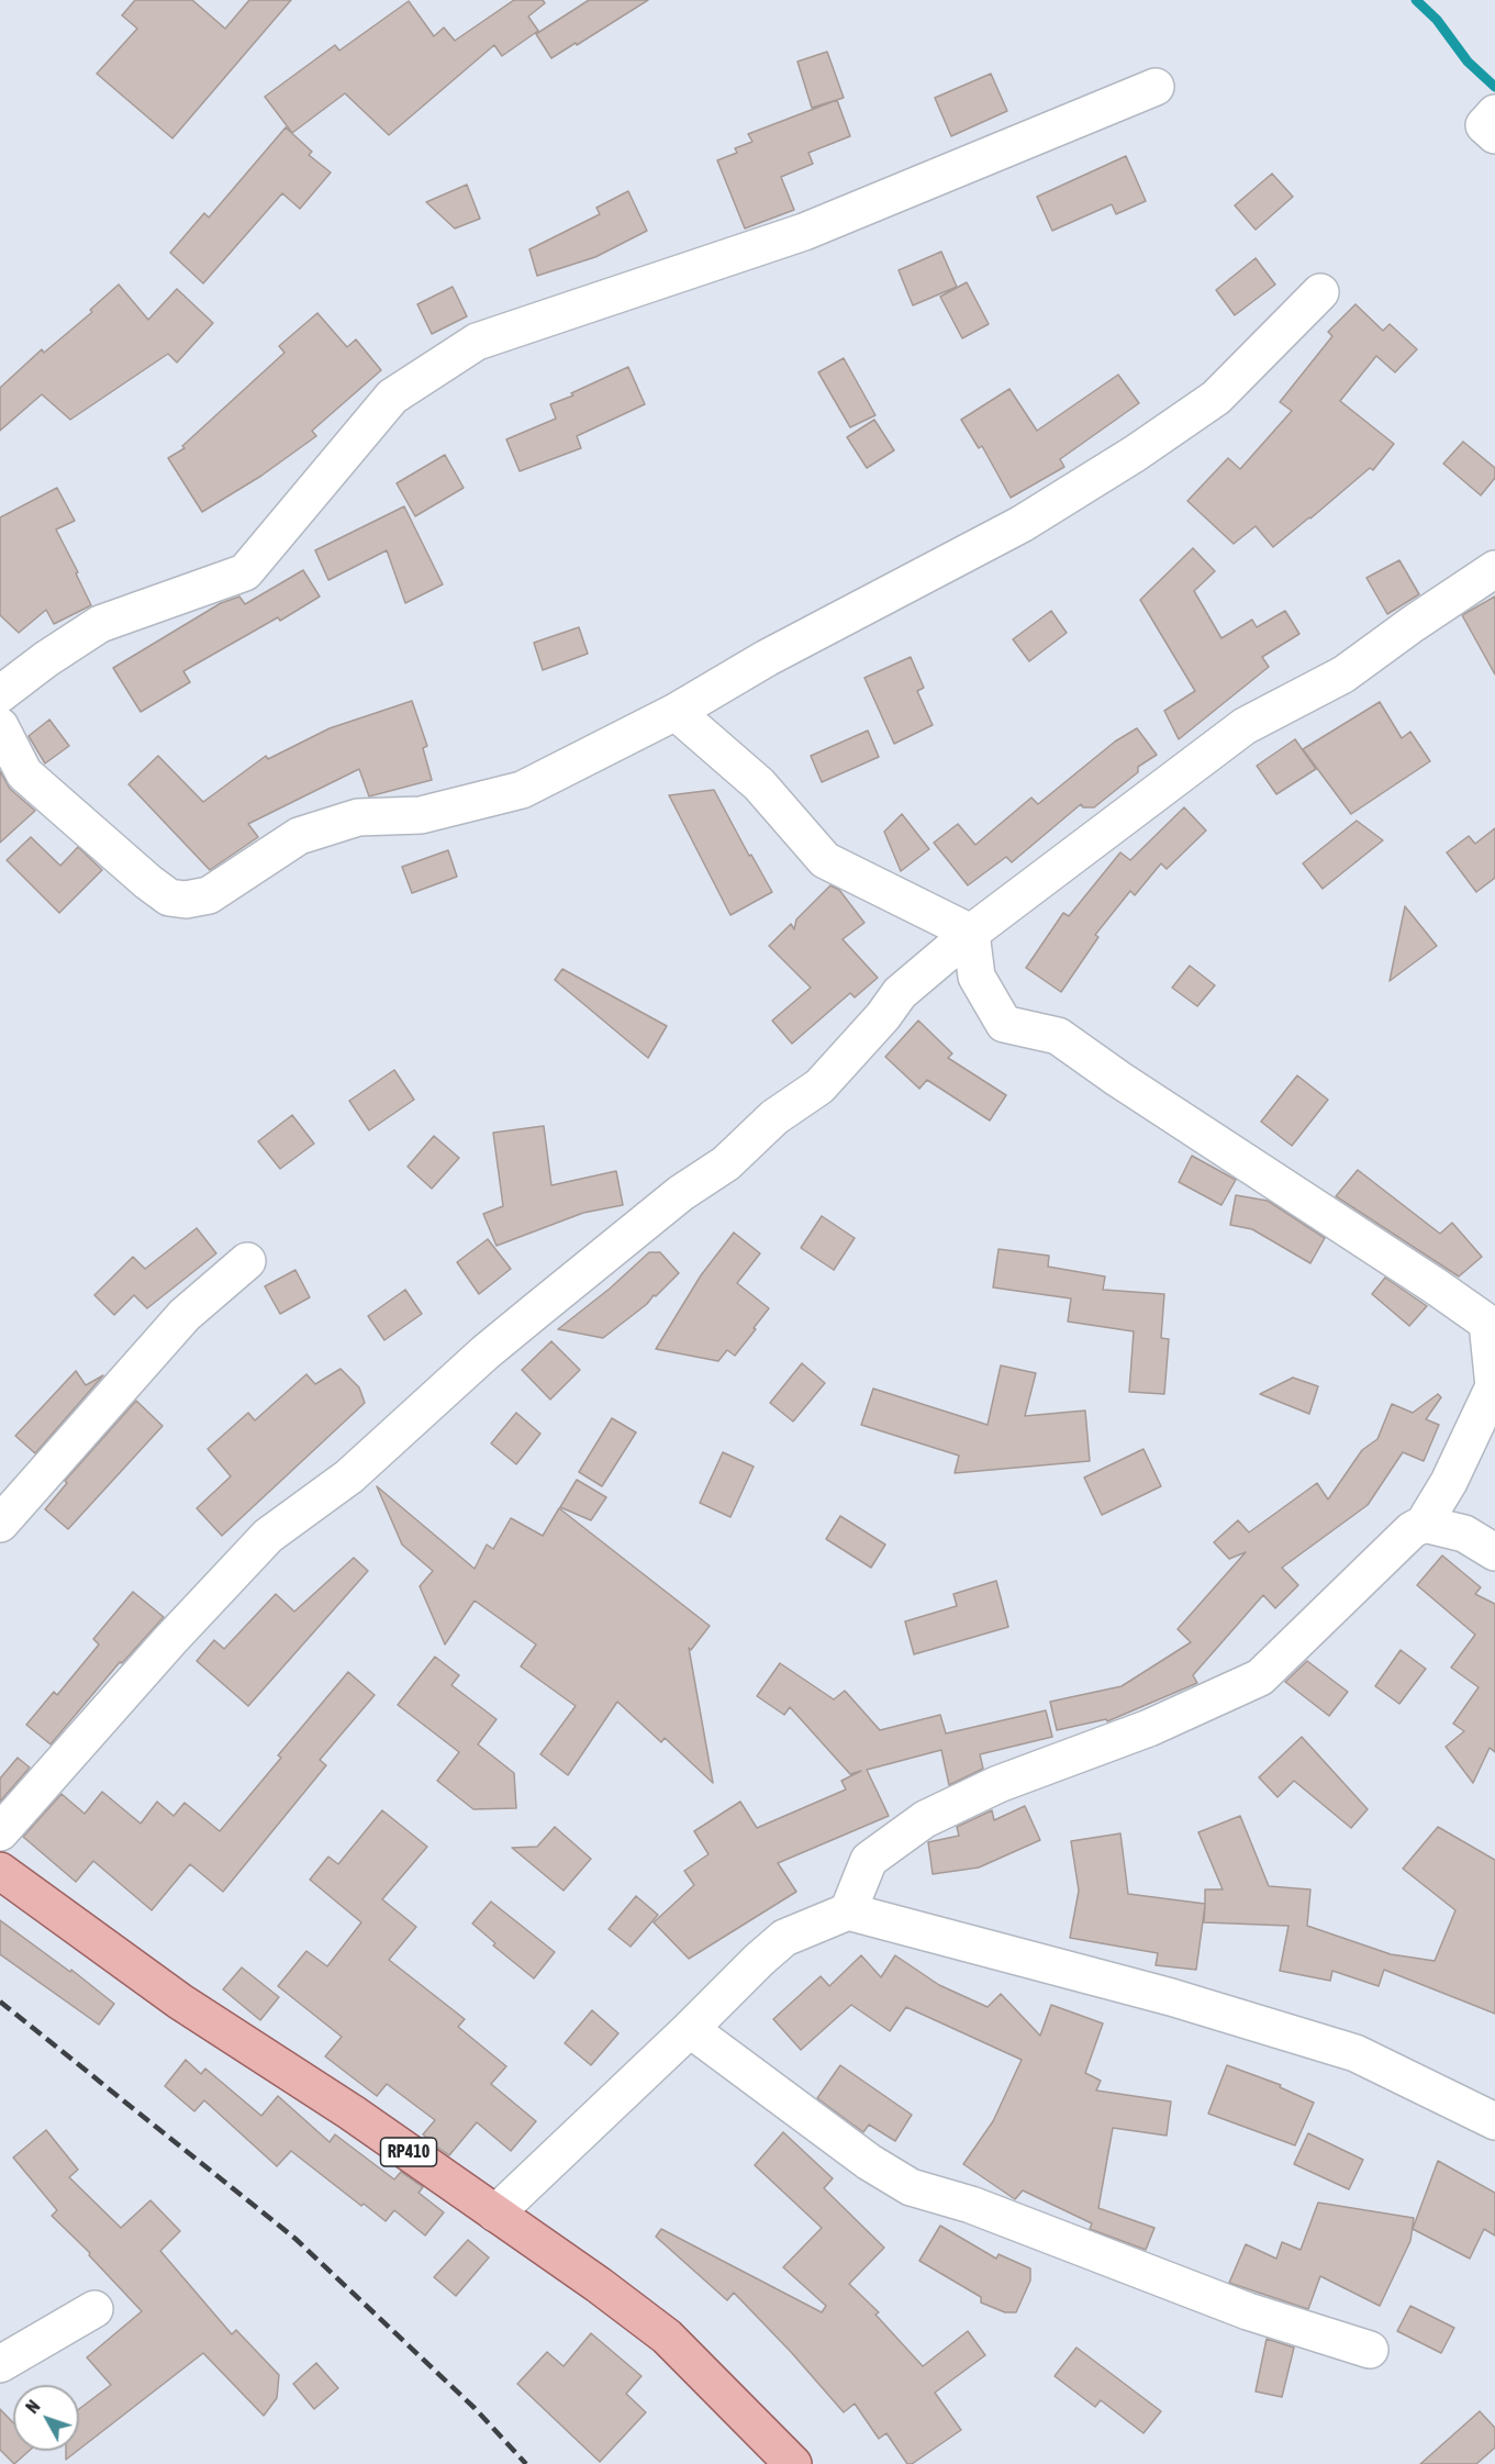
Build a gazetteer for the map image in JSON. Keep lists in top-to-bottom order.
{
  "streets": {
    "main road": ["RP410"]
  },
  "north": "top left"
}
